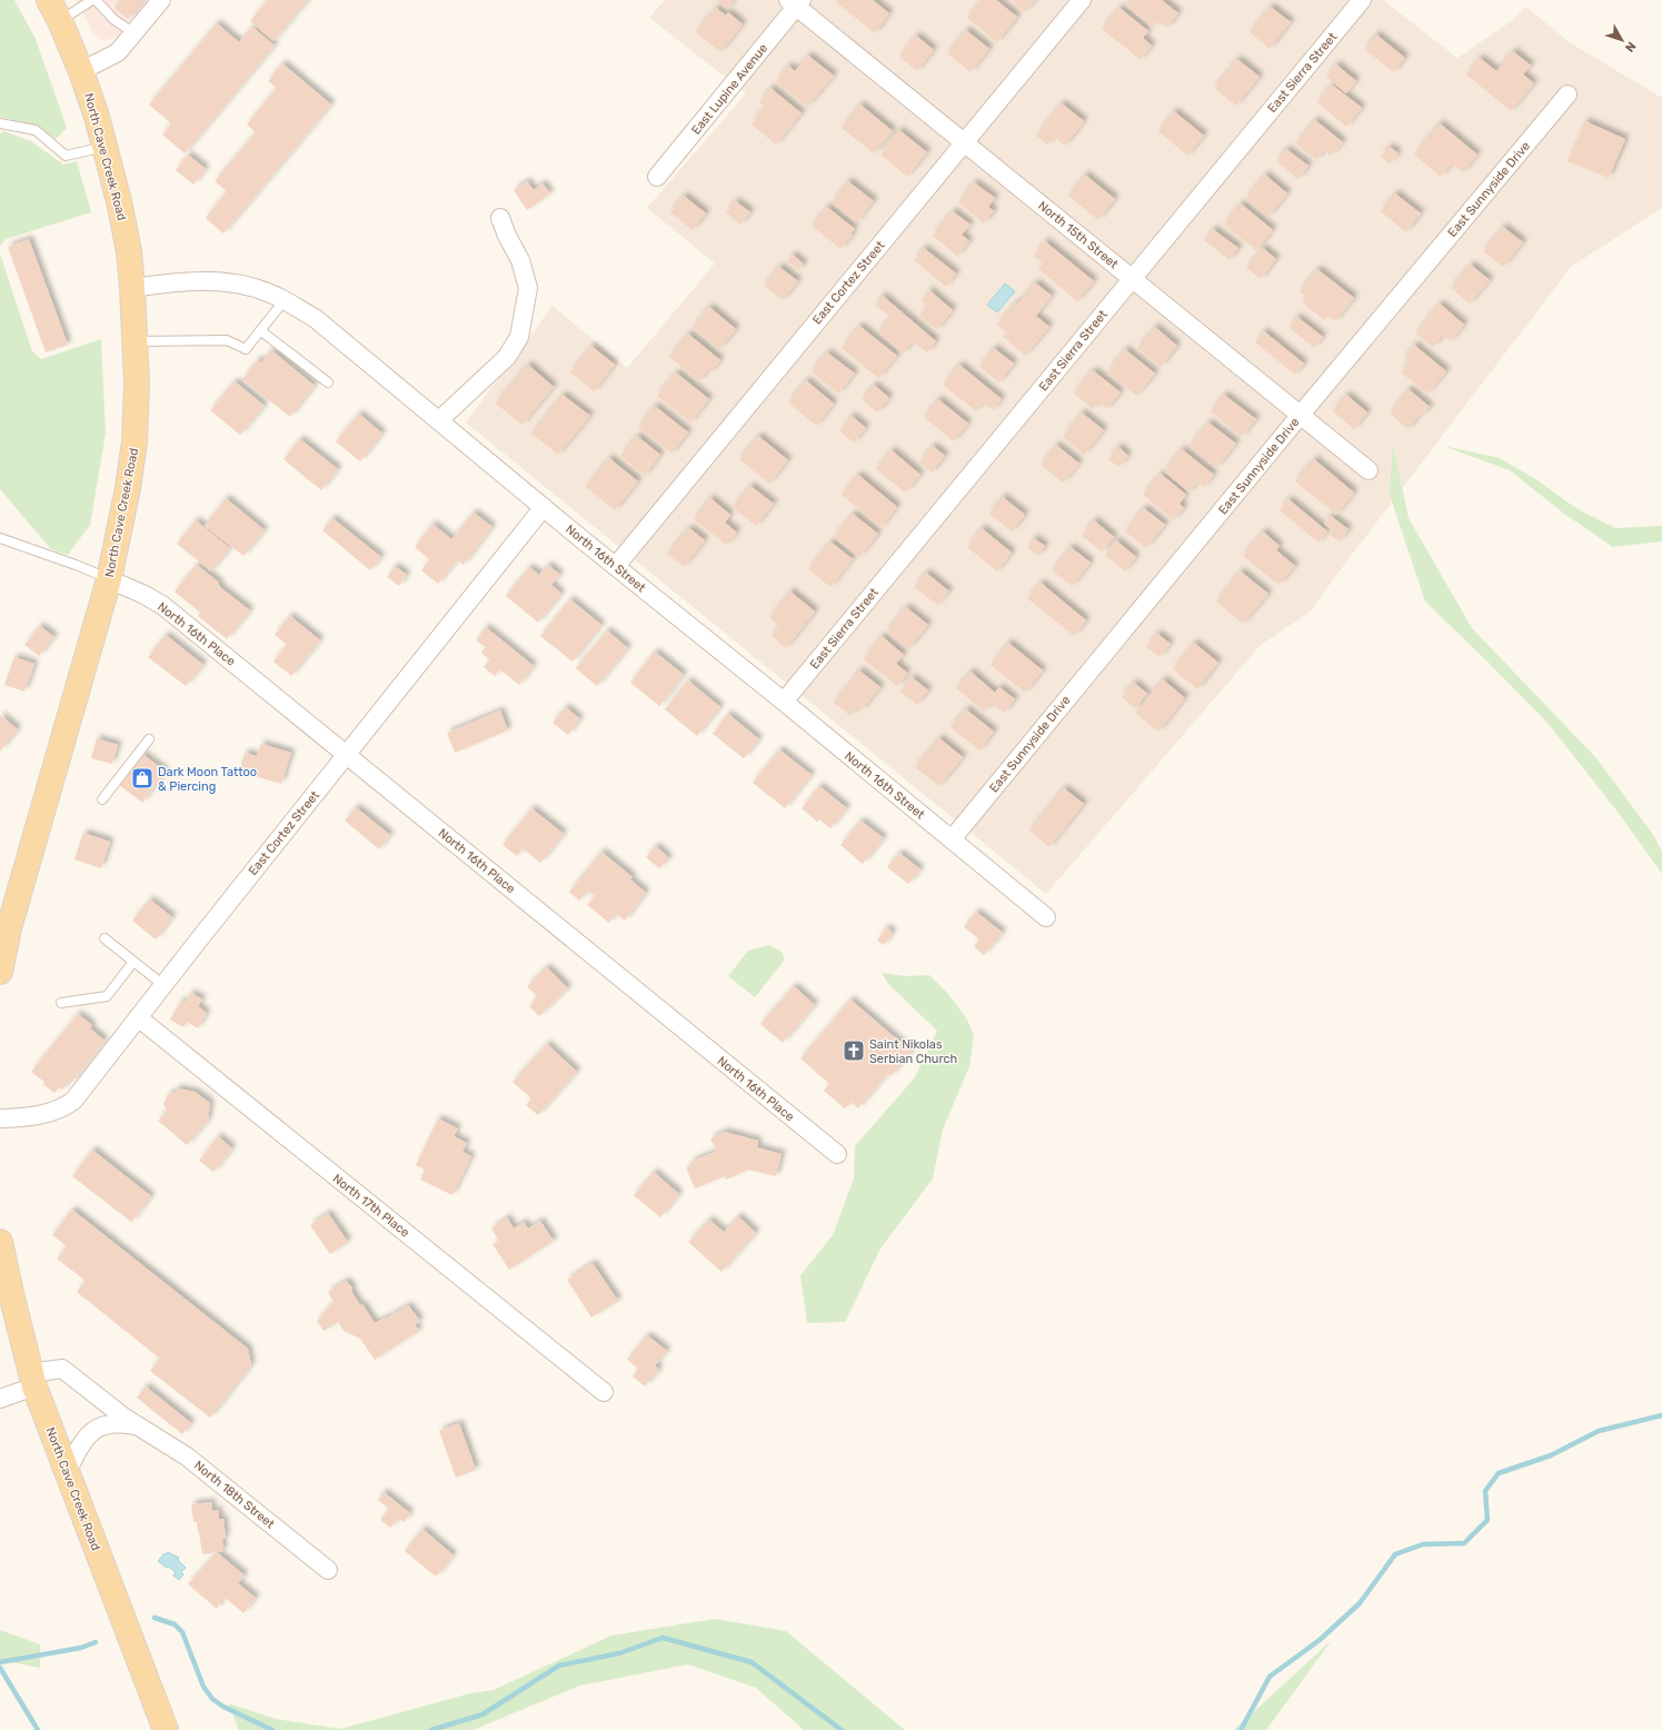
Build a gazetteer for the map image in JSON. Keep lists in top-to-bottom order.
{
  "streets": {
    "main road": ["North Cave Creek Road"],
    "street": [
      "East Sierra Street",
      "East Lupine Avenue",
      "East Sunnyside Drive",
      "North 15th Street",
      "East Cortez Street",
      "North 16th Street",
      "North 16th Place",
      "North 17th Place",
      "North 18th Street"
    ]
  },
  "crossings": [
    ["East Sierra Street", "North 15th Street"],
    ["East Sierra Street", "North 16th Street"],
    ["East Lupine Avenue", "North 15th Street"],
    ["North Cave Creek Road", "North 16th Street"],
    ["North Cave Creek Road", "North 16th Place"],
    ["North Cave Creek Road", "North 18th Street"],
    ["East Sunnyside Drive", "North 15th Street"],
    ["East Sunnyside Drive", "North 16th Street"],
    ["North 15th Street", "East Cortez Street"],
    ["East Cortez Street", "North 16th Street"],
    ["East Cortez Street", "North 16th Place"],
    ["East Cortez Street", "North 17th Place"]
  ],
  "places": {
    "shop": ["Dark Moon Tattoo & Piercing"],
    "church": ["Saint Nikolas Serbian Church"]
  },
  "north": "bottom right"
}
